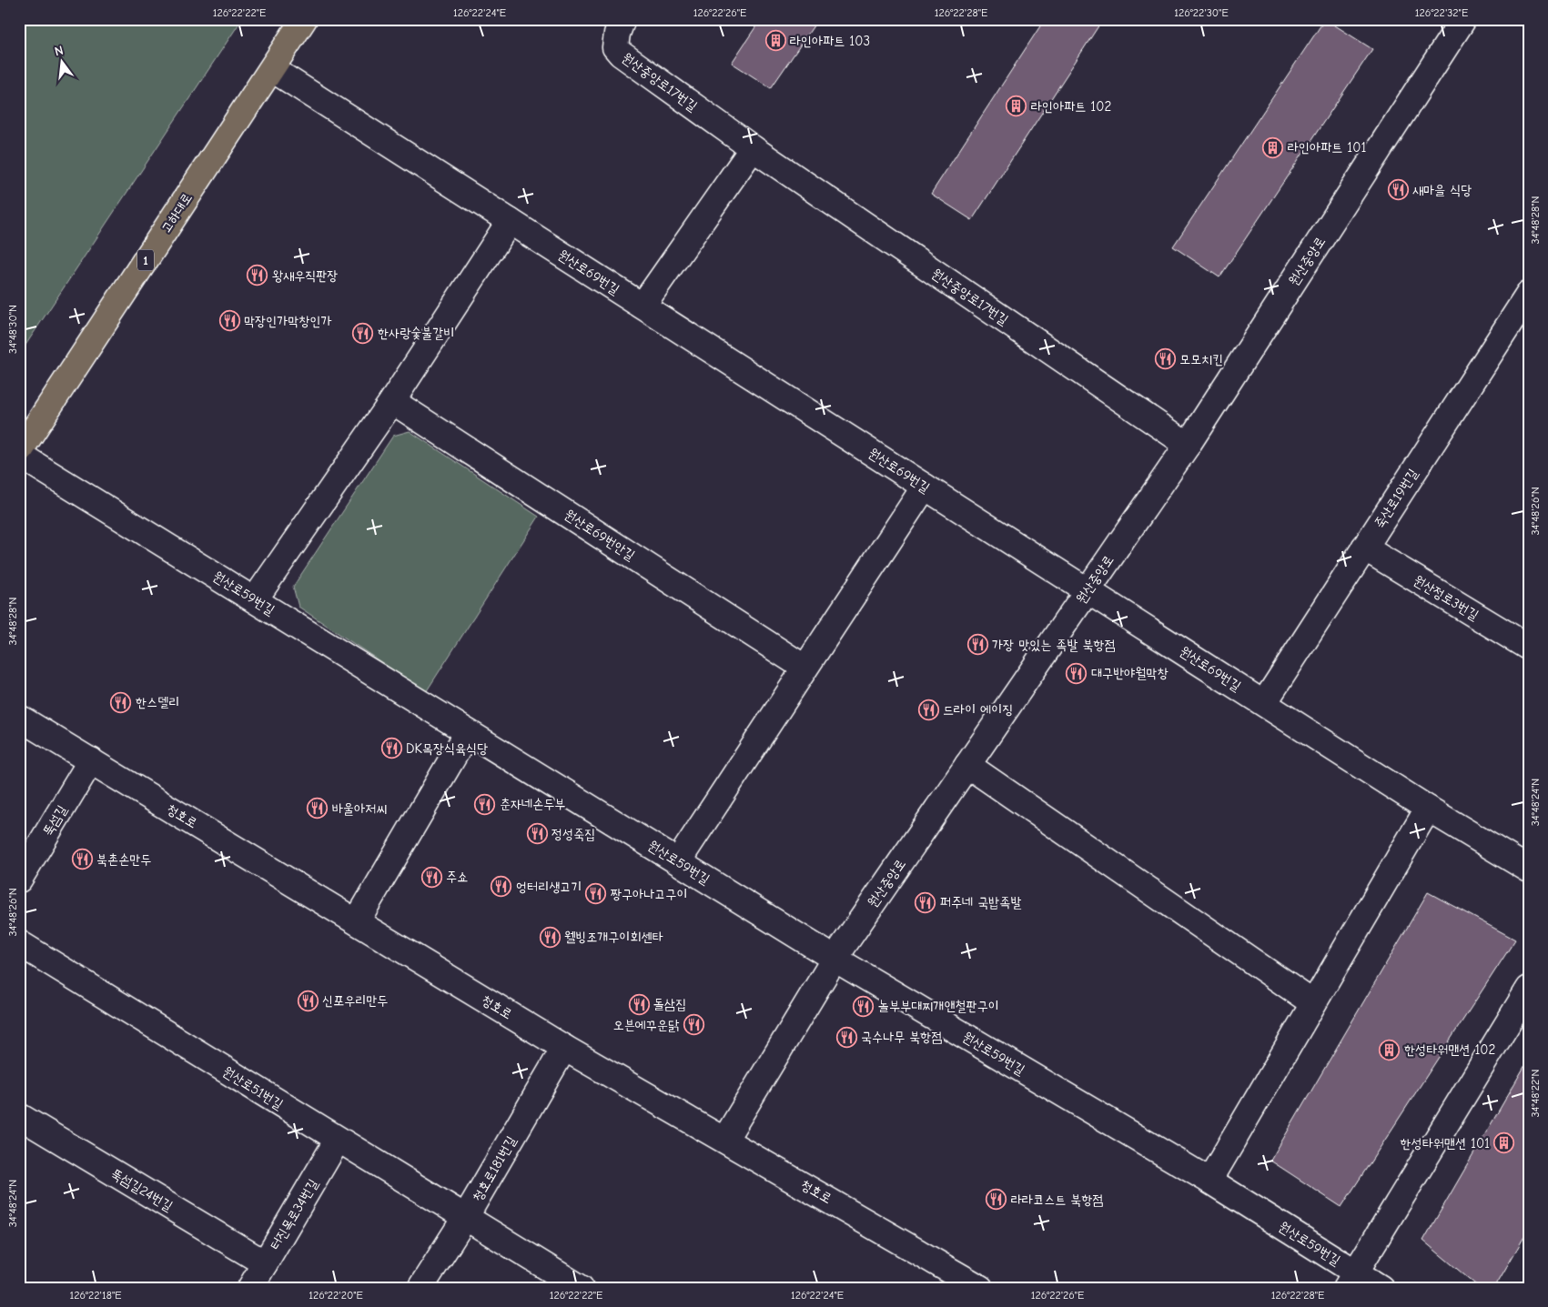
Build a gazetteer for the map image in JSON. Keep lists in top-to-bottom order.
{
  "streets": {
    "main road": ["고하대로", "1"],
    "street": [
      "원산중앙로17번길",
      "원산중앙로",
      "원산로69번길",
      "죽산로19번길",
      "원산로69번안길",
      "원산로59번길",
      "원산정로3번길",
      "청호로",
      "뚝섬길",
      "원산로51번길",
      "청호로181번길",
      "뚝섬길24번길",
      "터진목로34번길"
    ]
  },
  "crossings": [
    ["원산중앙로17번길", "원산중앙로"],
    ["고하대로", "원산로69번길"],
    ["고하대로", "원산로59번길"],
    ["원산중앙로", "원산로69번길"],
    ["원산중앙로", "원산로59번길"],
    ["원산중앙로", "청호로"],
    ["원산로69번길", "죽산로19번길"],
    ["죽산로19번길", "원산정로3번길"],
    ["청호로", "뚝섬길"],
    ["청호로", "청호로181번길"],
    ["원산로51번길", "청호로181번길"],
    ["원산로51번길", "터진목로34번길"],
    ["뚝섬길24번길", "터진목로34번길"]
  ],
  "places": {
    "building": [
      "라인아파트 103",
      "라인아파트 102",
      "라인아파트 101",
      "한성타워맨션 102",
      "한성타워맨션 101"
    ],
    "restaurant": [
      "새마을 식당",
      "왕새우직판장",
      "막장인가막창인가",
      "한사랑숯불갈비",
      "모모치킨",
      "가장 맛있는 족발 북항점",
      "대구반야월막창",
      "한스델리",
      "드라이 에이징",
      "DK목장식육식당",
      "춘자네손두부",
      "바울아저씨",
      "정성죽집",
      "북촌손만두",
      "주쇼",
      "엉터리생고기",
      "짱구아나고구이",
      "퍼주네 국밥족발",
      "웰빙조개구이회센타",
      "신포우리만두",
      "돌삼집",
      "놀부부대찌개앤철판구이",
      "오븐에꾸운닭",
      "국수나무 북항점",
      "라라코스트 북항점"
    ]
  },
  "north": "top",
  "coordinates": [
    "126°22'22\"E",
    "126°22'24\"E",
    "126°22'26\"E",
    "126°22'28\"E",
    "126°22'30\"E",
    "126°22'32\"E",
    "34°48'28\"N",
    "34°48'30\"N",
    "34°48'26\"N",
    "34°48'24\"N",
    "34°48'22\"N",
    "126°22'18\"E",
    "126°22'20\"E"
  ]
}
